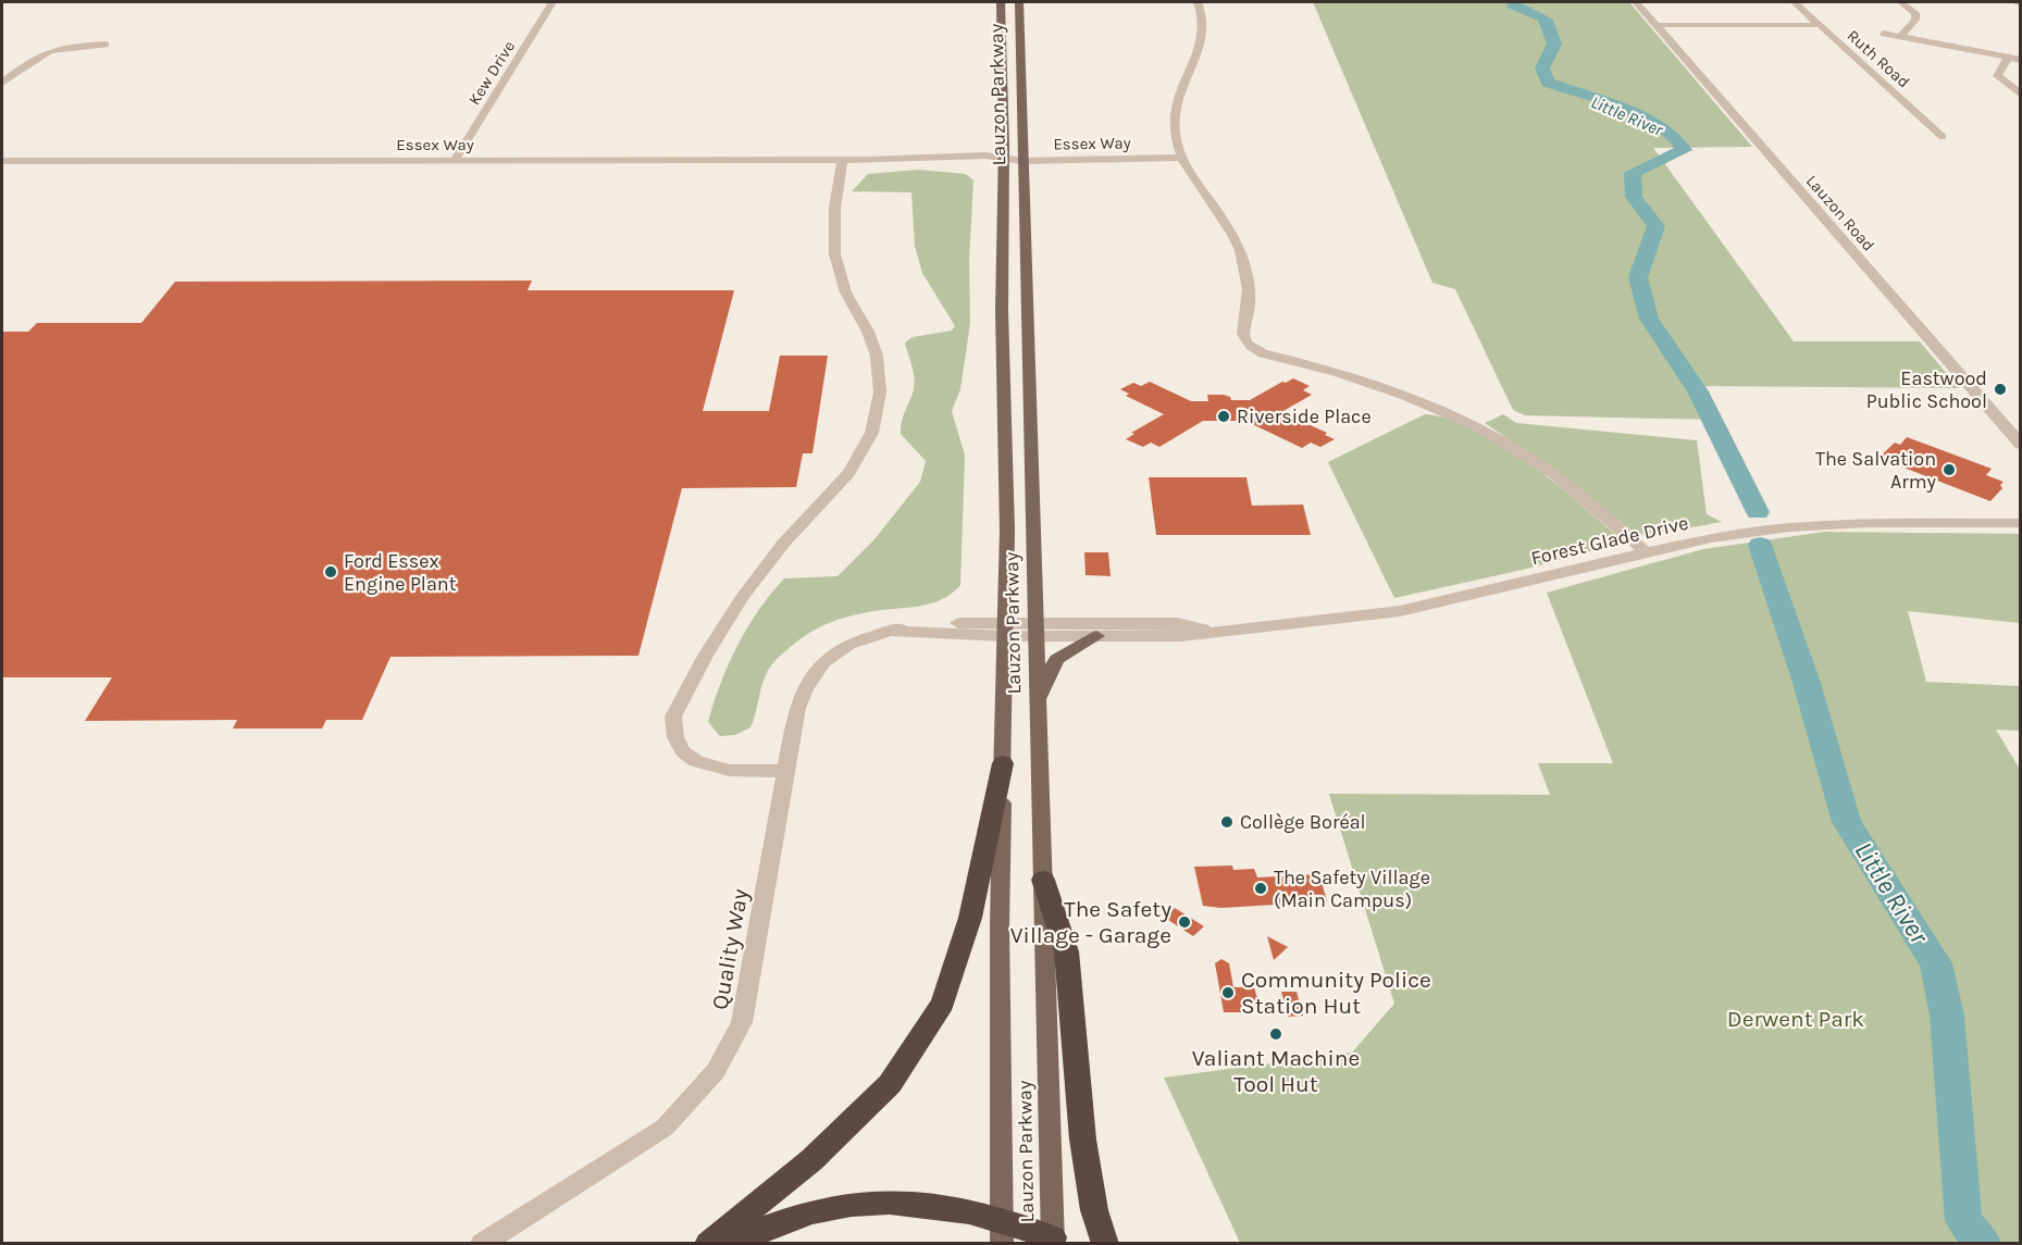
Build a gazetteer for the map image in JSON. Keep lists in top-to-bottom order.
{
  "streets": {
    "main road": ["Lauzon Parkway"],
    "street": [
      "Ruth Road",
      "Kew Drive",
      "Essex Way",
      "Lauzon Road",
      "Forest Glade Drive",
      "Quality Way"
    ]
  },
  "crossings": [
    ["Kew Drive", "Essex Way"],
    ["Lauzon Parkway", "Essex Way"],
    ["Lauzon Parkway", "Forest Glade Drive"],
    ["Lauzon Parkway", "Quality Way"],
    ["Forest Glade Drive", "Quality Way"]
  ],
  "water": ["Little River"],
  "parks": ["Derwent Park"],
  "places": [
    "Eastwood Public School",
    "Riverside Place",
    "The Salvation Army",
    "Ford Essex Engine Plant",
    "Collège Boréal",
    "The Safety Village (Main Campus)",
    "The Safety Village - Garage",
    "Community Police Station Hut",
    "Valiant Machine Tool Hut"
  ]
}
